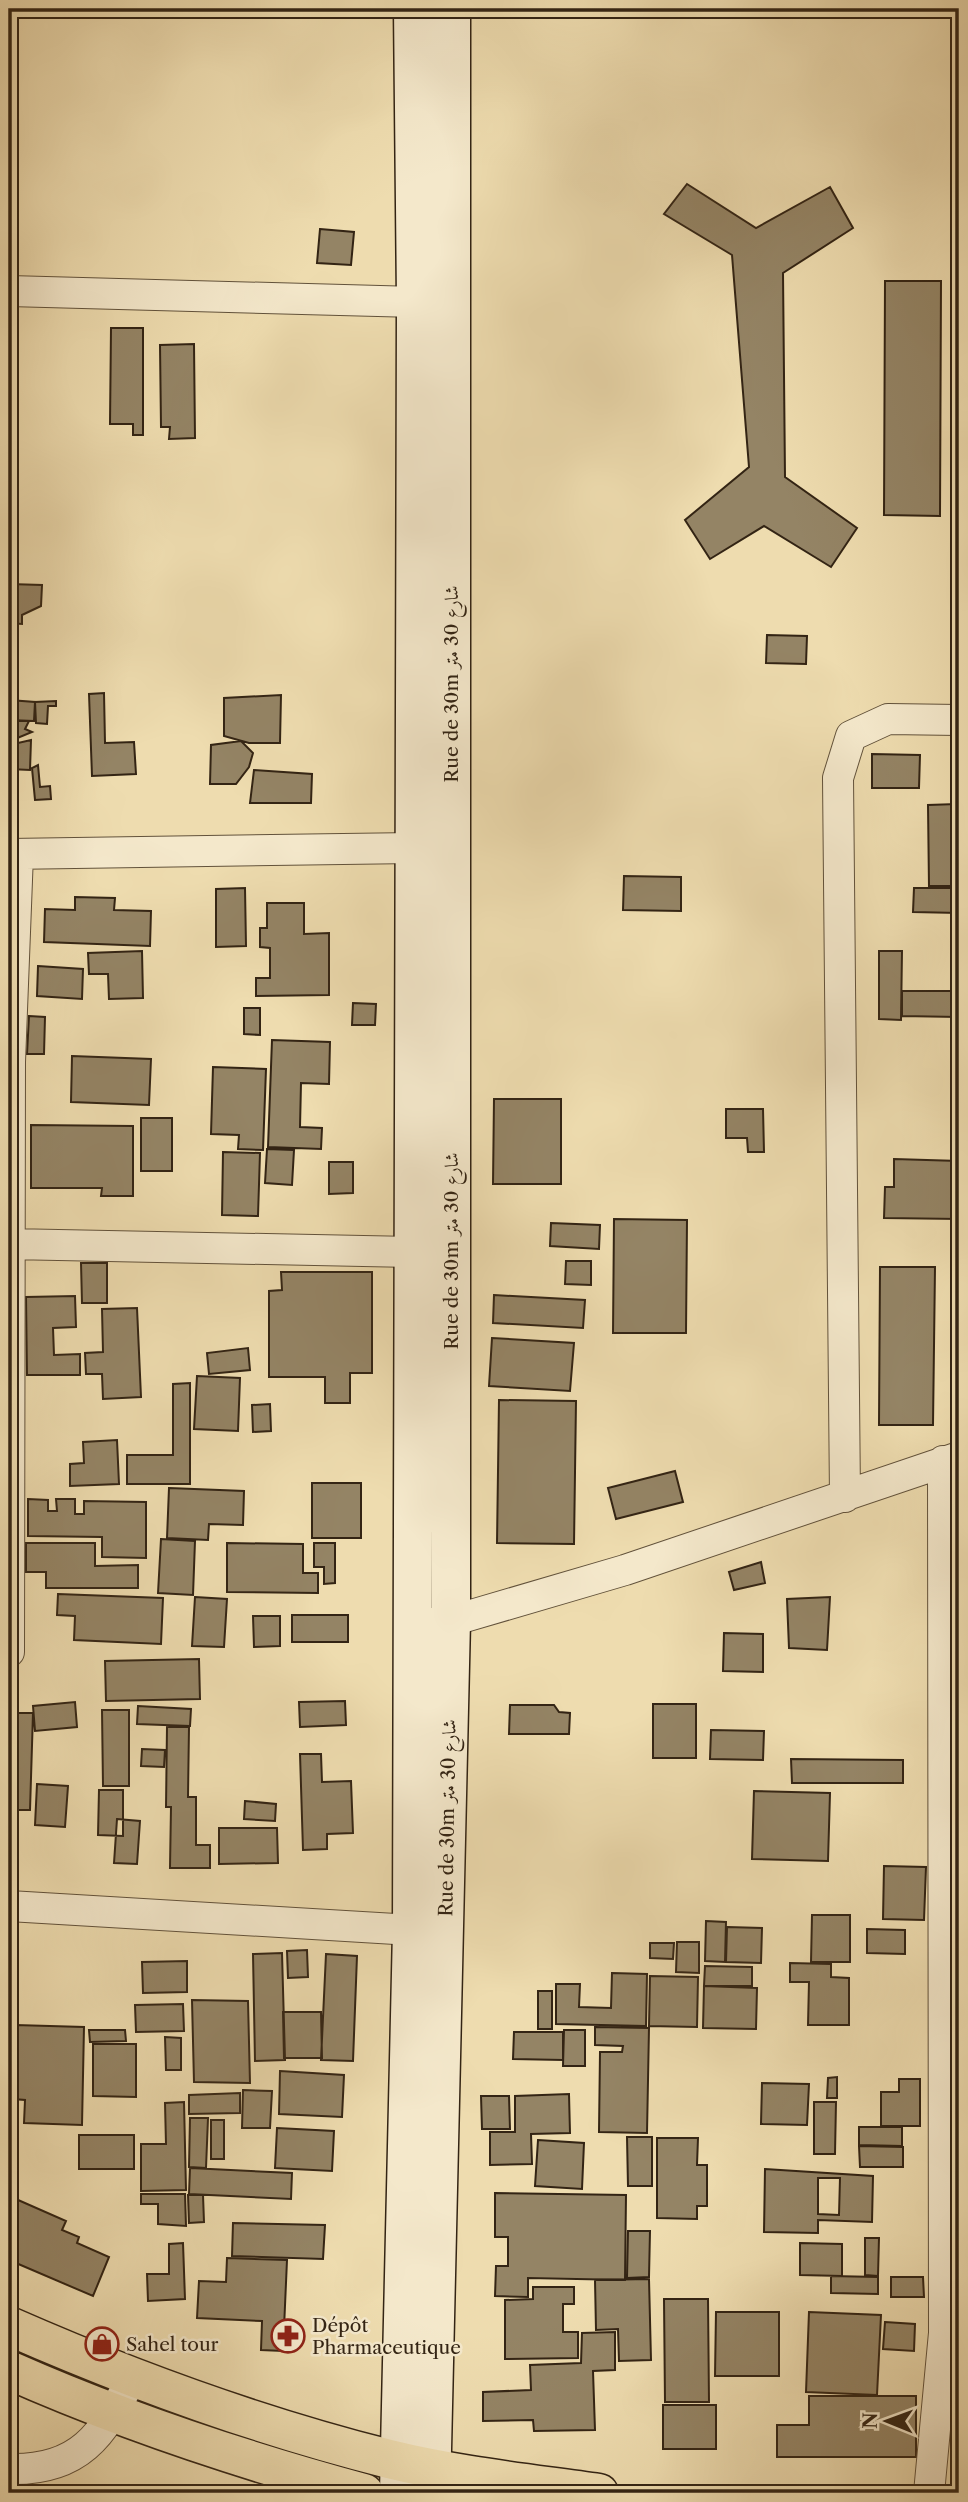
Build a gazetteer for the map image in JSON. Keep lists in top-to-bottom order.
{
  "streets": {
    "street": ["Rue de 30m شارع 30 متر"]
  },
  "places": {
    "pharmacy": ["Dépôt Pharmaceutique"],
    "shop": ["Sahel tour"]
  },
  "north": "left"
}
